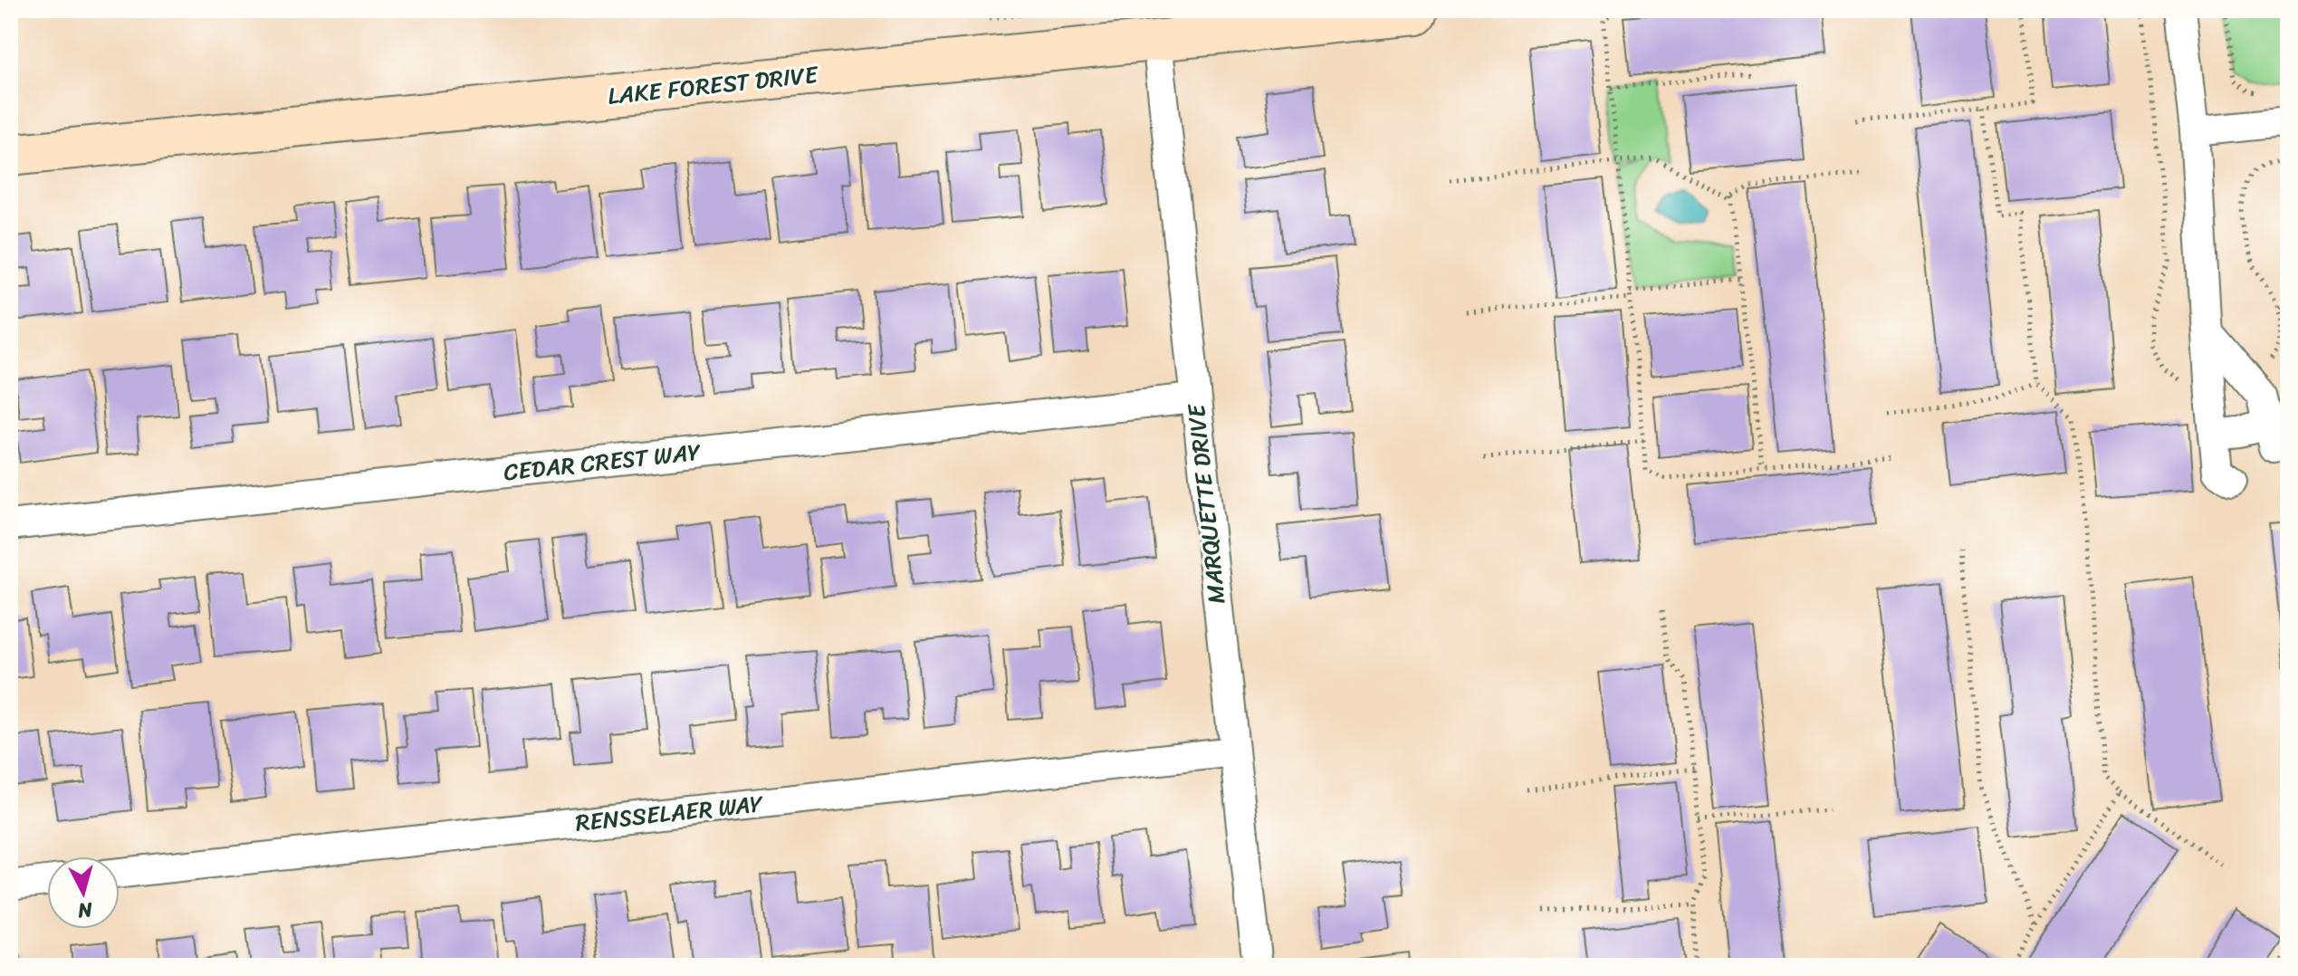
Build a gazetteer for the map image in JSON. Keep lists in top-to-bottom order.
{
  "streets": {
    "street": [
      "LAKE FOREST DRIVE",
      "CEDAR CREST WAY",
      "MARQUETTE DRIVE",
      "RENSSELAER WAY"
    ]
  },
  "crossings": [
    ["LAKE FOREST DRIVE", "MARQUETTE DRIVE"],
    ["CEDAR CREST WAY", "MARQUETTE DRIVE"],
    ["MARQUETTE DRIVE", "RENSSELAER WAY"]
  ],
  "north": "bottom"
}
